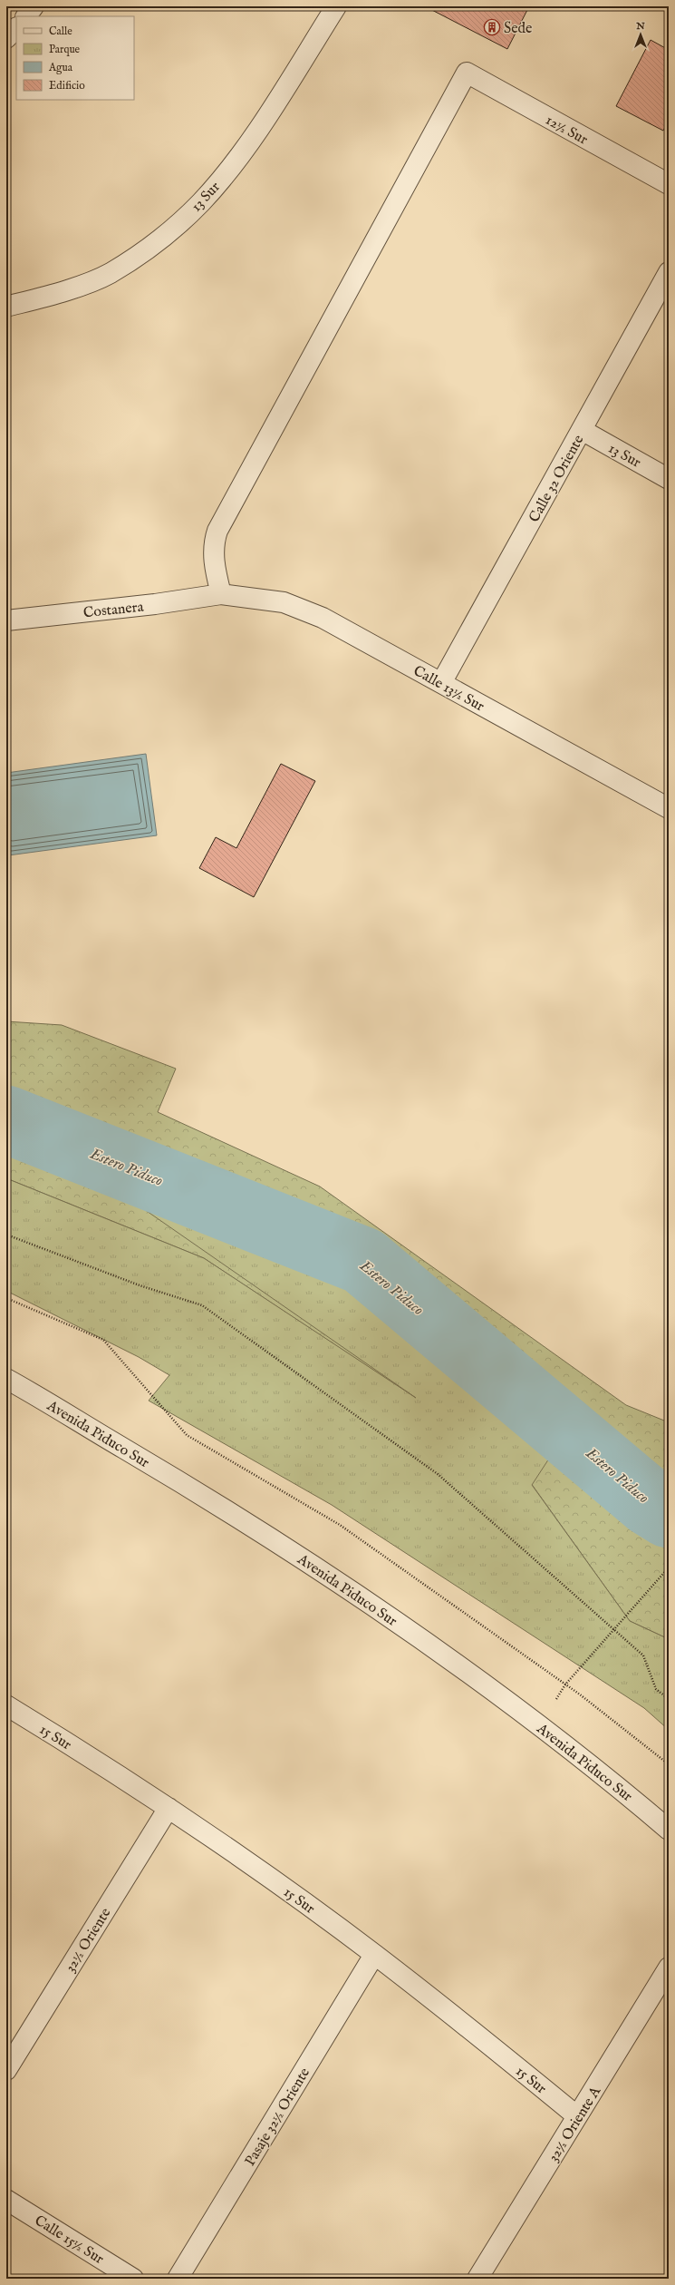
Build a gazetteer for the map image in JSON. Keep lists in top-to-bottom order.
{
  "streets": {
    "street": [
      "12½ Sur",
      "13 Sur",
      "Calle 32 Oriente",
      "Costanera",
      "Calle 13½ Sur",
      "Avenida Piduco Sur",
      "15 Sur",
      "32½ Oriente",
      "Pasaje 32½ Oriente",
      "32½ Oriente A",
      "Calle 15½ Sur"
    ]
  },
  "crossings": [
    ["12½ Sur", "Costanera"],
    ["12½ Sur", "Calle 13½ Sur"],
    ["13 Sur", "Calle 32 Oriente"],
    ["Calle 32 Oriente", "Calle 13½ Sur"],
    ["Costanera", "Calle 13½ Sur"],
    ["15 Sur", "32½ Oriente"],
    ["15 Sur", "Pasaje 32½ Oriente"],
    ["15 Sur", "32½ Oriente A"]
  ],
  "water": ["Estero Piduco"],
  "places": {
    "building": ["Sede"]
  },
  "legend": [
    "Calle",
    "Parque",
    "Agua",
    "Edificio"
  ],
  "north": "top"
}
